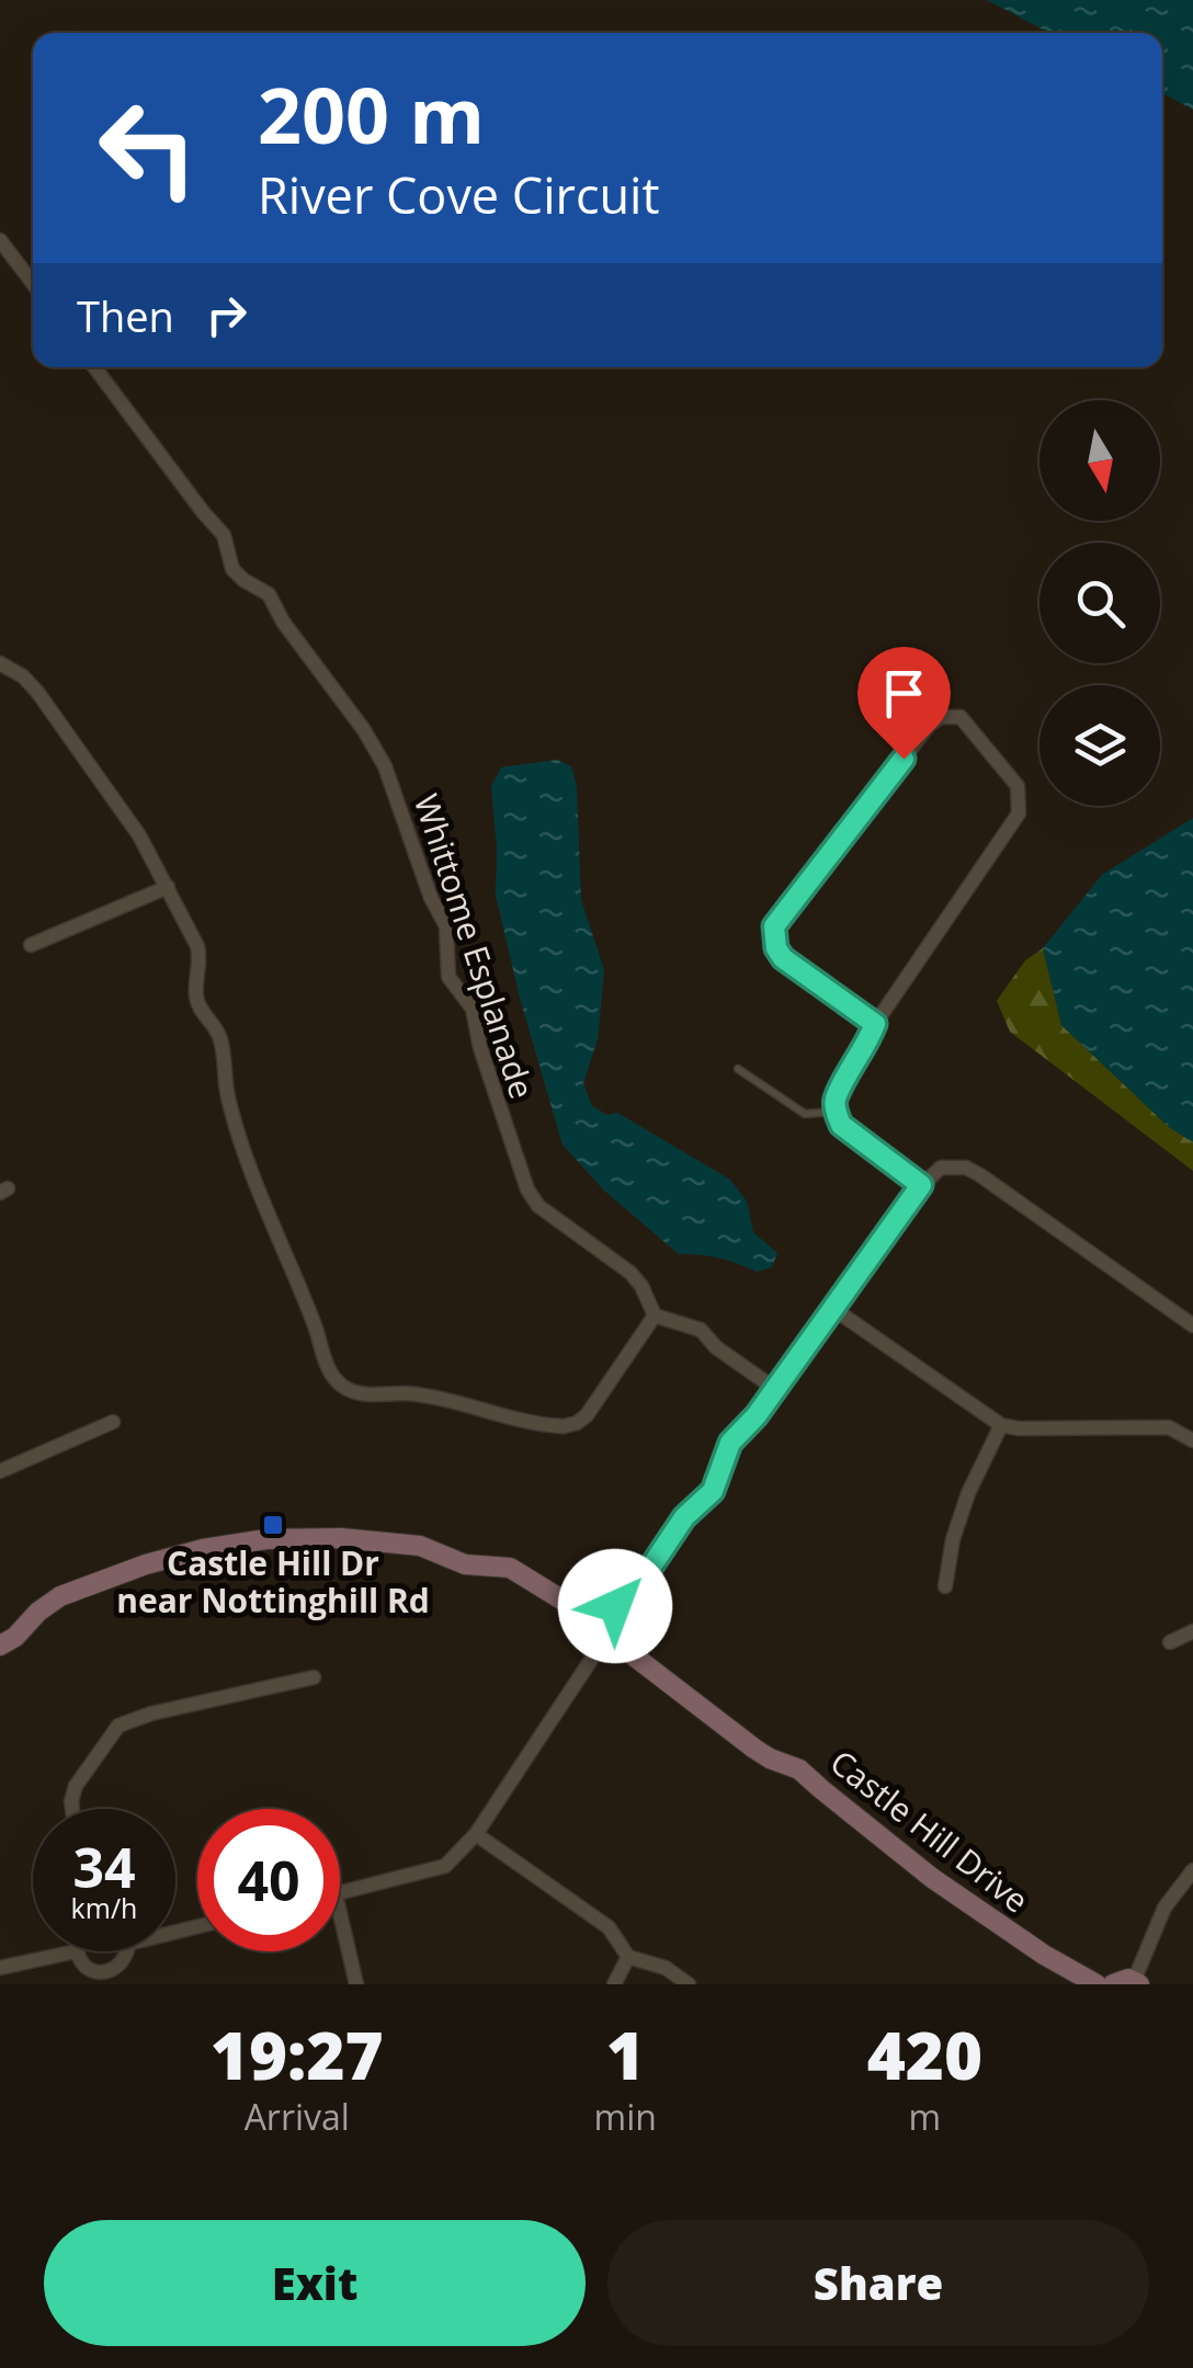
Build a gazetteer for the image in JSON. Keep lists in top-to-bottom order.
{
  "streets": {
    "street": ["Whittome Esplanade", "Castle Hill Drive"]
  },
  "places": {
    "transit": ["Castle Hill Dr near Nottinghill Rd"]
  },
  "north": "bottom",
  "page": {
    "turn": ["200 m", "River Cove Circuit"],
    "then": "Then",
    "speed": "34 km/h",
    "limit": "40",
    "eta": [
      "19:27",
      "Arrival",
      "1",
      "min",
      "420",
      "m"
    ],
    "buttons": ["Exit", "Share"]
  }
}
